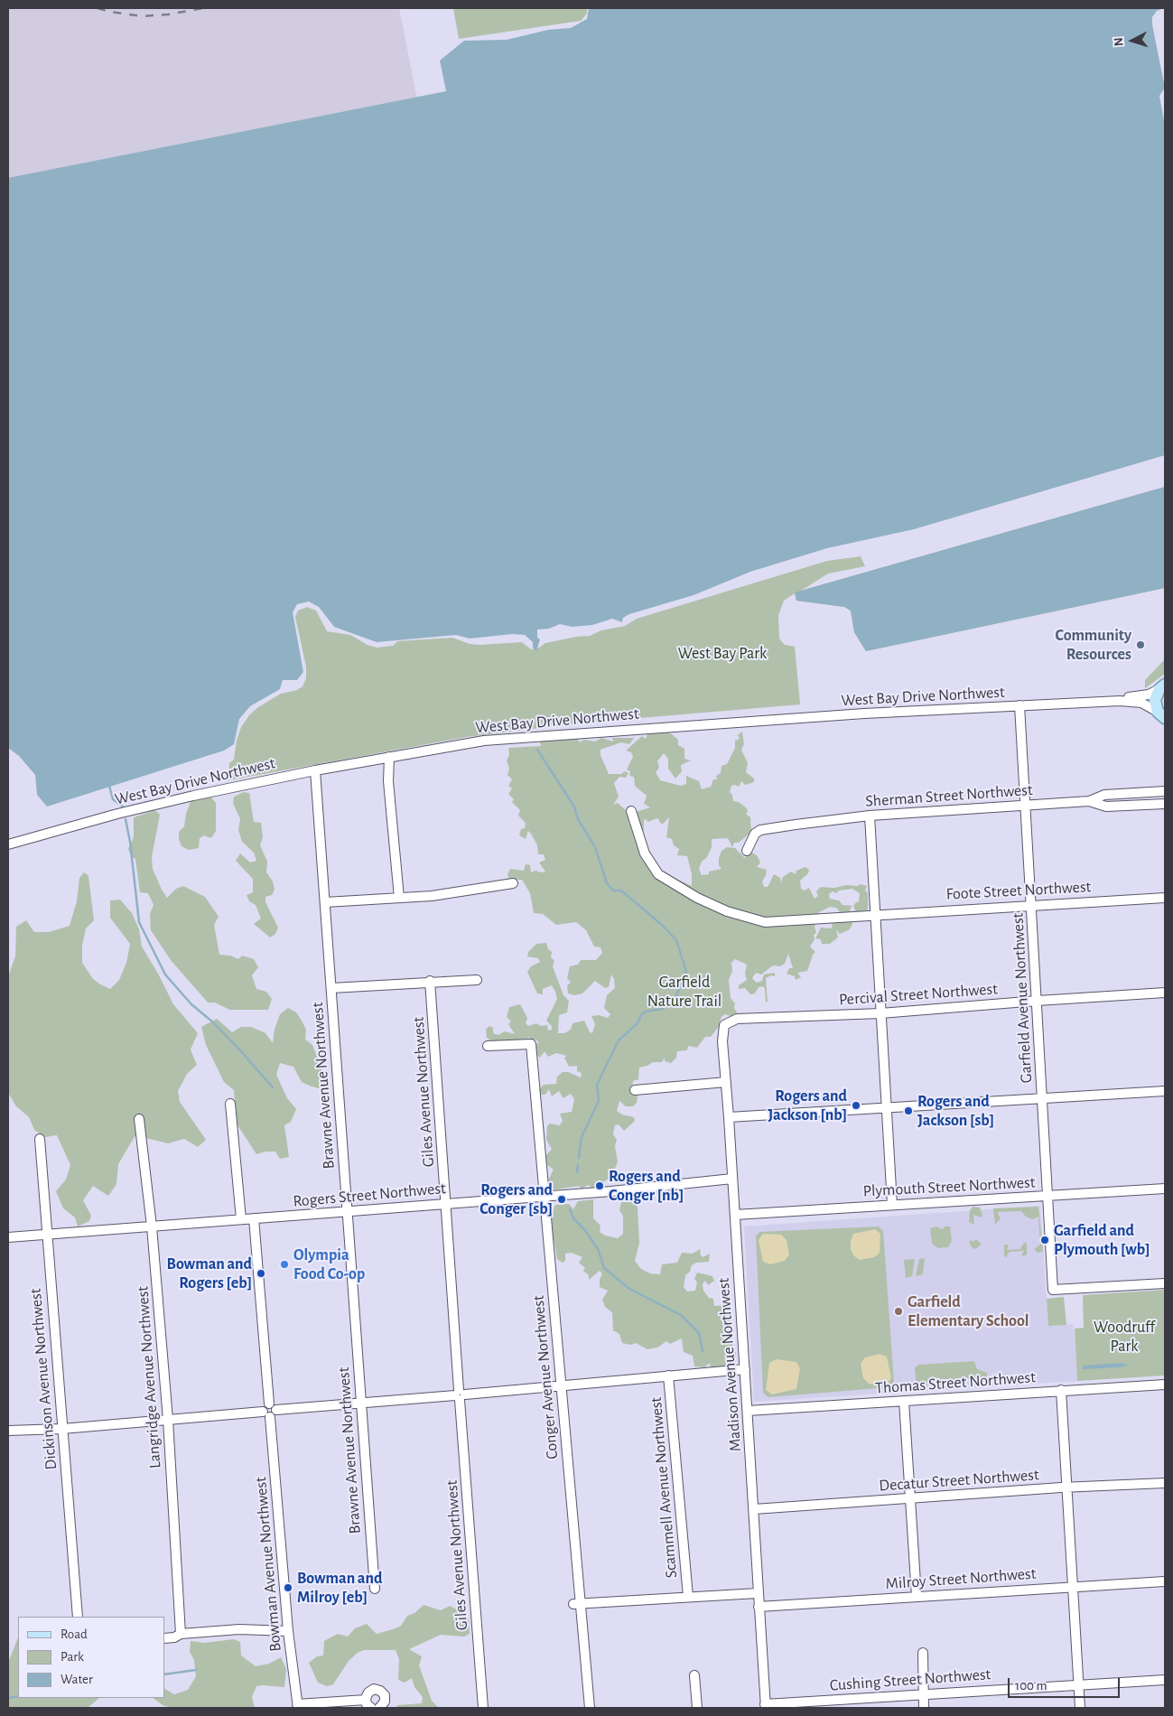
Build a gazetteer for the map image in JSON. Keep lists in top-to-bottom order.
{
  "streets": {
    "street": [
      "West Bay Drive Northwest",
      "Sherman Street Northwest",
      "Foote Street Northwest",
      "Percival Street Northwest",
      "Garfield Avenue Northwest",
      "Brawne Avenue Northwest",
      "Giles Avenue Northwest",
      "Plymouth Street Northwest",
      "Rogers Street Northwest",
      "Madison Avenue Northwest",
      "Langridge Avenue Northwest",
      "Conger Avenue Northwest",
      "Dickinson Avenue Northwest",
      "Thomas Street Northwest",
      "Decatur Street Northwest",
      "Scammell Avenue Northwest",
      "Bowman Avenue Northwest",
      "Milroy Street Northwest",
      "Cushing Street Northwest"
    ]
  },
  "crossings": [
    ["West Bay Drive Northwest", "Garfield Avenue Northwest"],
    ["West Bay Drive Northwest", "Brawne Avenue Northwest"],
    ["Sherman Street Northwest", "Garfield Avenue Northwest"],
    ["Foote Street Northwest", "Garfield Avenue Northwest"],
    ["Percival Street Northwest", "Garfield Avenue Northwest"],
    ["Percival Street Northwest", "Madison Avenue Northwest"],
    ["Garfield Avenue Northwest", "Plymouth Street Northwest"],
    ["Brawne Avenue Northwest", "Rogers Street Northwest"],
    ["Giles Avenue Northwest", "Rogers Street Northwest"],
    ["Plymouth Street Northwest", "Madison Avenue Northwest"],
    ["Rogers Street Northwest", "Madison Avenue Northwest"],
    ["Rogers Street Northwest", "Langridge Avenue Northwest"],
    ["Rogers Street Northwest", "Conger Avenue Northwest"],
    ["Rogers Street Northwest", "Dickinson Avenue Northwest"],
    ["Rogers Street Northwest", "Bowman Avenue Northwest"],
    ["Madison Avenue Northwest", "Thomas Street Northwest"],
    ["Madison Avenue Northwest", "Decatur Street Northwest"],
    ["Madison Avenue Northwest", "Milroy Street Northwest"],
    ["Madison Avenue Northwest", "Cushing Street Northwest"]
  ],
  "parks": ["West Bay Park", "Garfield Nature Trail", "Woodruff Park"],
  "places": [
    "Community Resources",
    "Rogers and Jackson [nb]",
    "Rogers and Jackson [sb]",
    "Rogers and Conger [nb]",
    "Rogers and Conger [sb]",
    "Garfield and Plymouth [wb]",
    "Olympia Food Co-op",
    "Bowman and Rogers [eb]",
    "Garfield Elementary School",
    "Bowman and Milroy [eb]"
  ],
  "legend": ["Road", "Park", "Water"],
  "scale_bar": "100 m",
  "north": "left"
}
